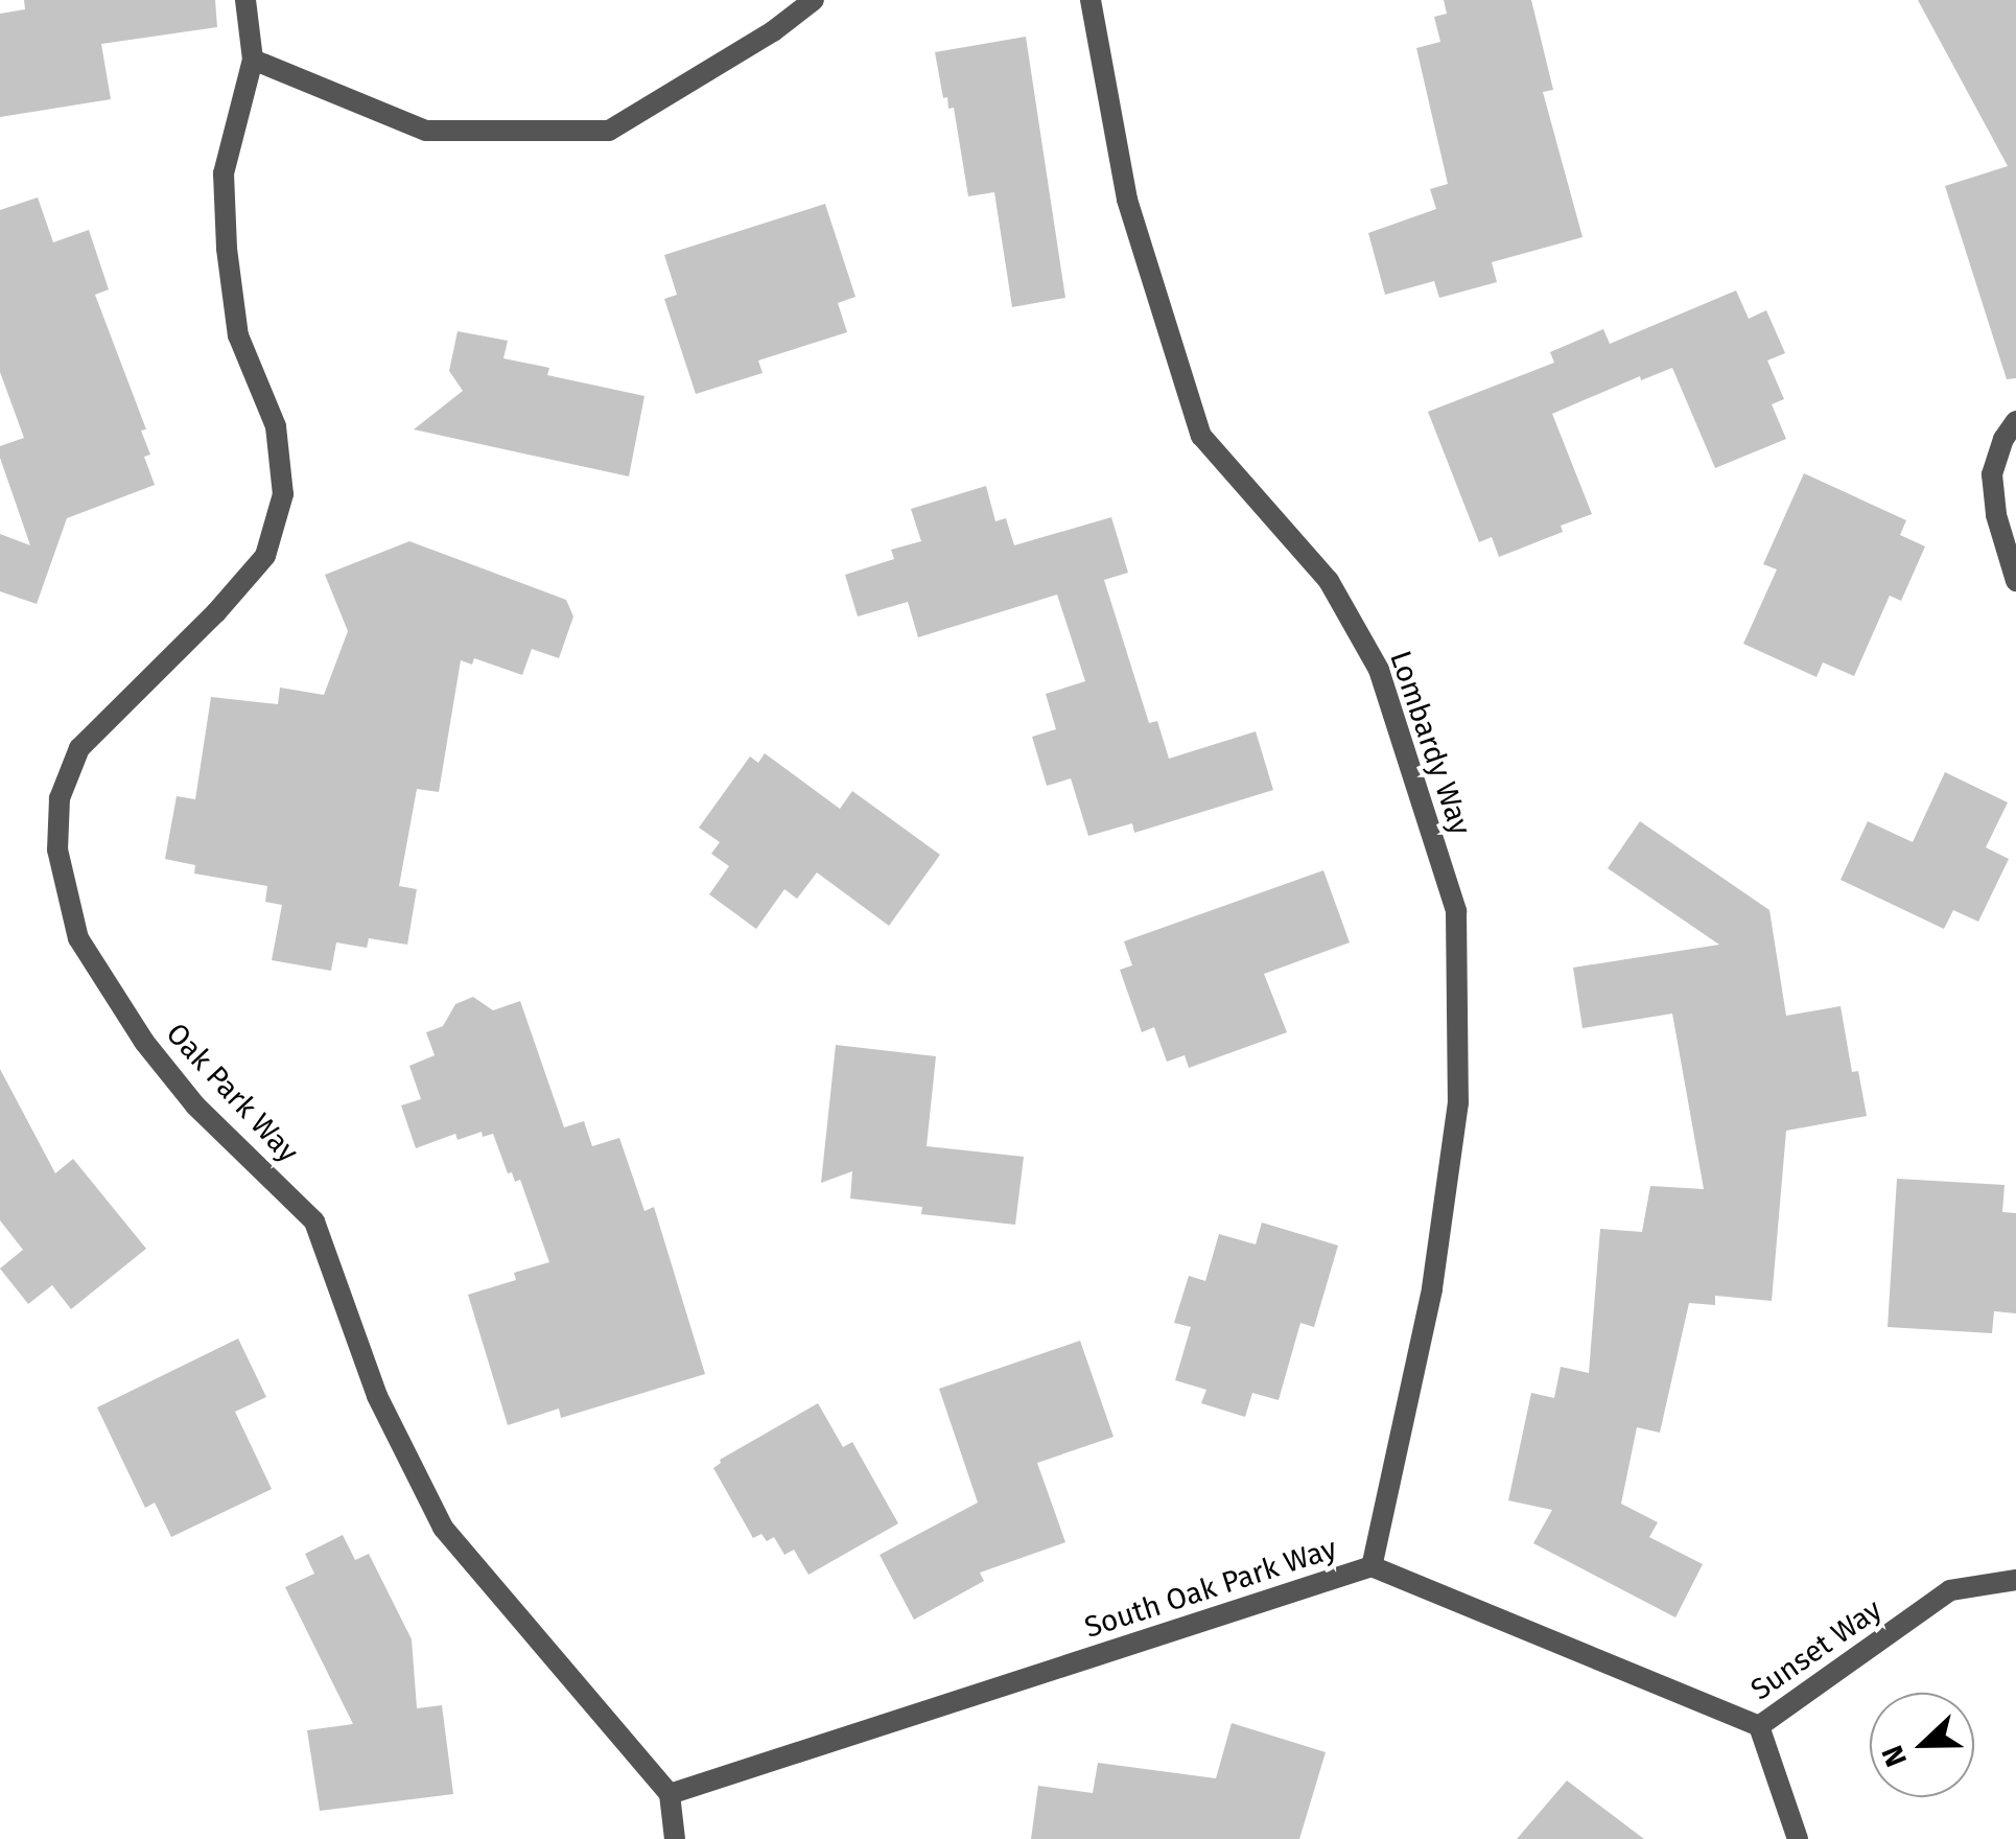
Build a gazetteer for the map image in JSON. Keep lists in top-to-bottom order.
{
  "streets": {
    "street": [
      "Lombardy Way",
      "Oak Park Way",
      "South Oak Park Way",
      "Sunset Way"
    ]
  },
  "crossings": [
    ["Lombardy Way", "South Oak Park Way"],
    ["Oak Park Way", "South Oak Park Way"],
    ["South Oak Park Way", "Sunset Way"]
  ],
  "north": "left"
}
